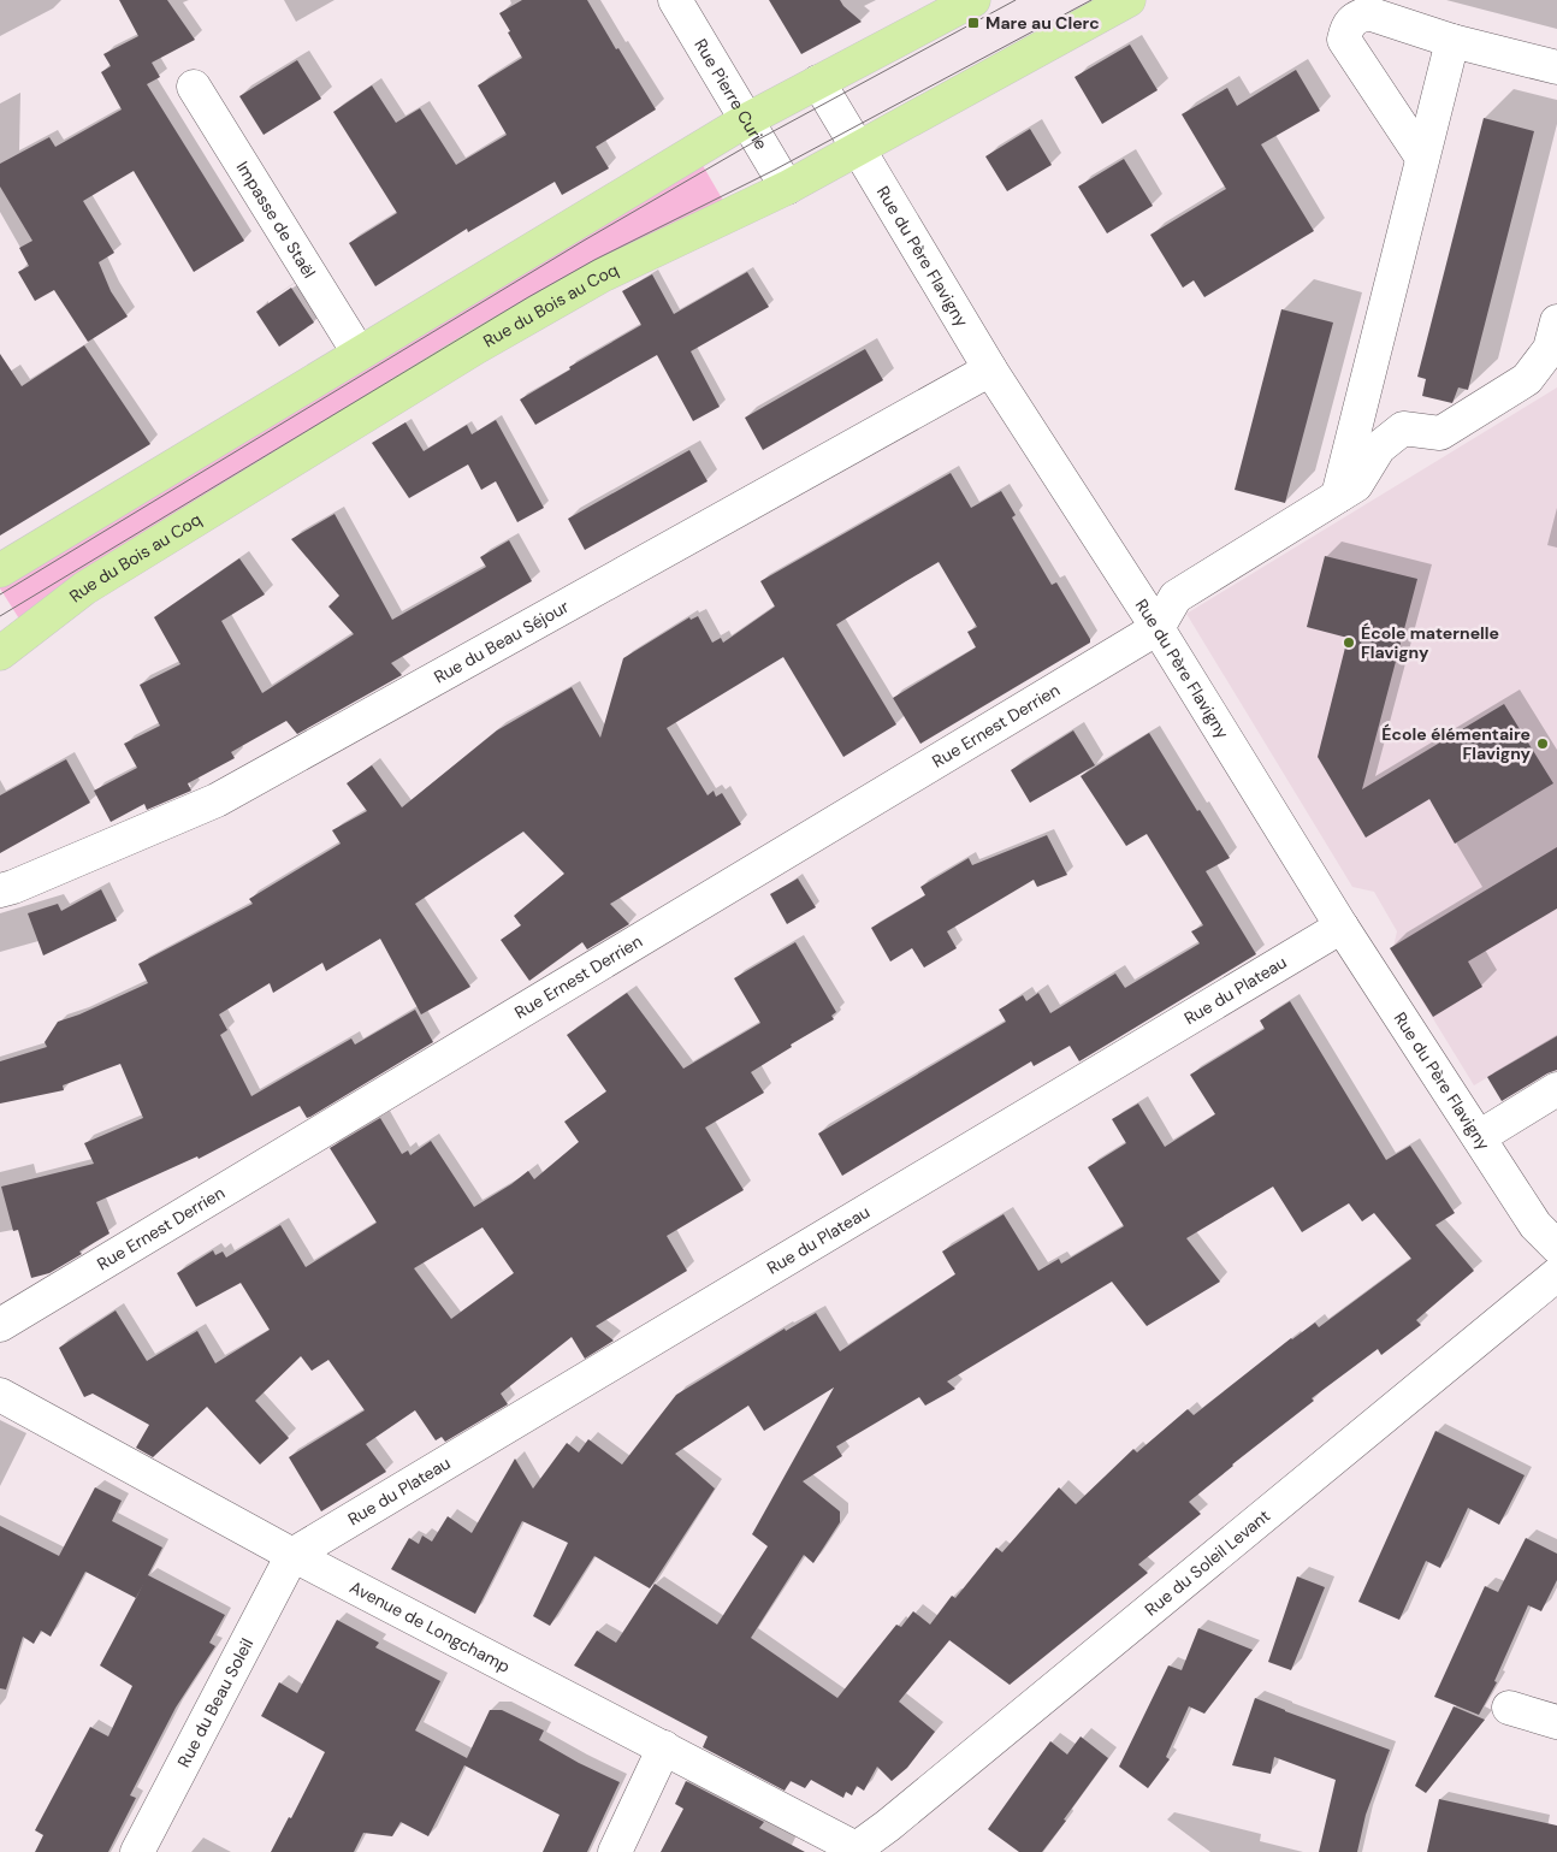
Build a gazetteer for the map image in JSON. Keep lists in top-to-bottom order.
{
  "streets": {
    "main road": ["Rue du Bois au Coq"],
    "street": [
      "Rue Pierre Curie",
      "Impasse de Staël",
      "Rue du Père Flavigny",
      "Rue du Beau Séjour",
      "Rue Ernest Derrien",
      "Rue du Plateau",
      "Rue du Soleil Levant",
      "Avenue de Longchamp",
      "Rue du Beau Soleil"
    ]
  },
  "crossings": [
    ["Rue Pierre Curie", "Rue du Bois au Coq"],
    ["Rue du Père Flavigny", "Rue du Bois au Coq"],
    ["Rue du Père Flavigny", "Rue du Beau Séjour"],
    ["Rue du Père Flavigny", "Rue Ernest Derrien"],
    ["Rue du Père Flavigny", "Rue du Plateau"],
    ["Rue du Plateau", "Avenue de Longchamp"],
    ["Rue du Plateau", "Rue du Beau Soleil"],
    ["Rue du Soleil Levant", "Avenue de Longchamp"],
    ["Avenue de Longchamp", "Rue du Beau Soleil"]
  ],
  "places": {
    "transit": ["Mare au Clerc"],
    "other": ["École maternelle Flavigny", "École élémentaire Flavigny"]
  }
}
